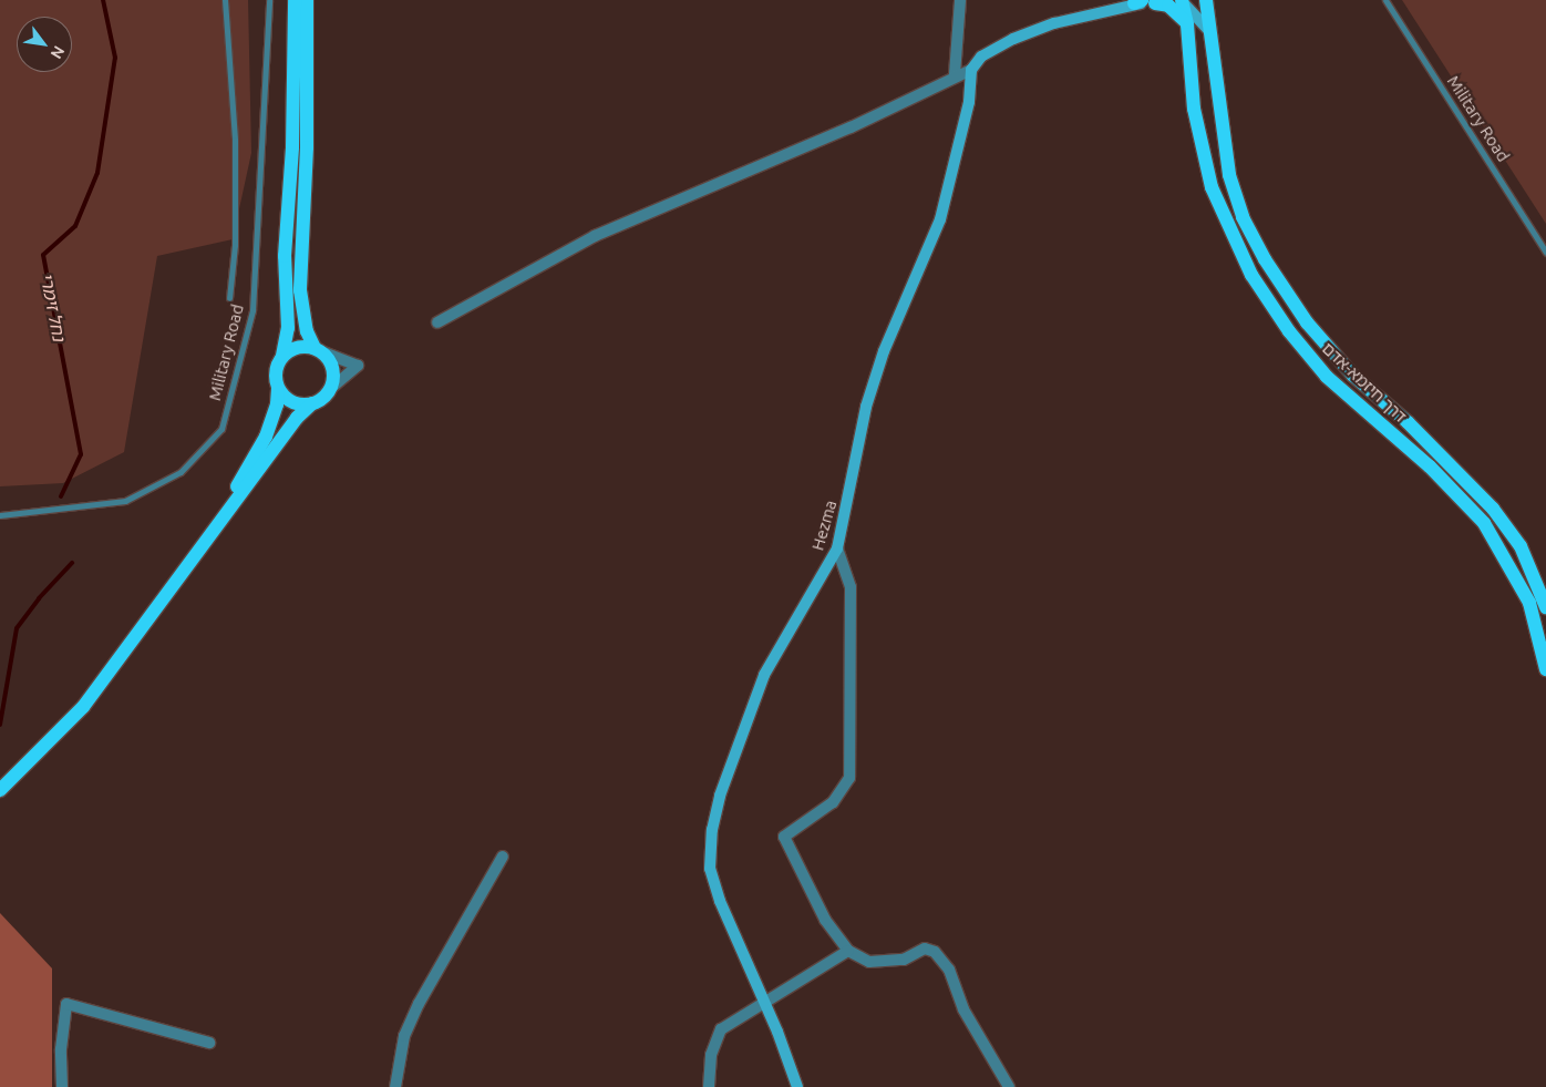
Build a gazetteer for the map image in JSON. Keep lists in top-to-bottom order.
{
  "streets": {
    "main road": ["דרך חיזמא-אדם"],
    "street": ["Hezma"],
    "lane": ["Military Road"]
  },
  "water": ["נחל זימרי"],
  "north": "bottom right"
}
